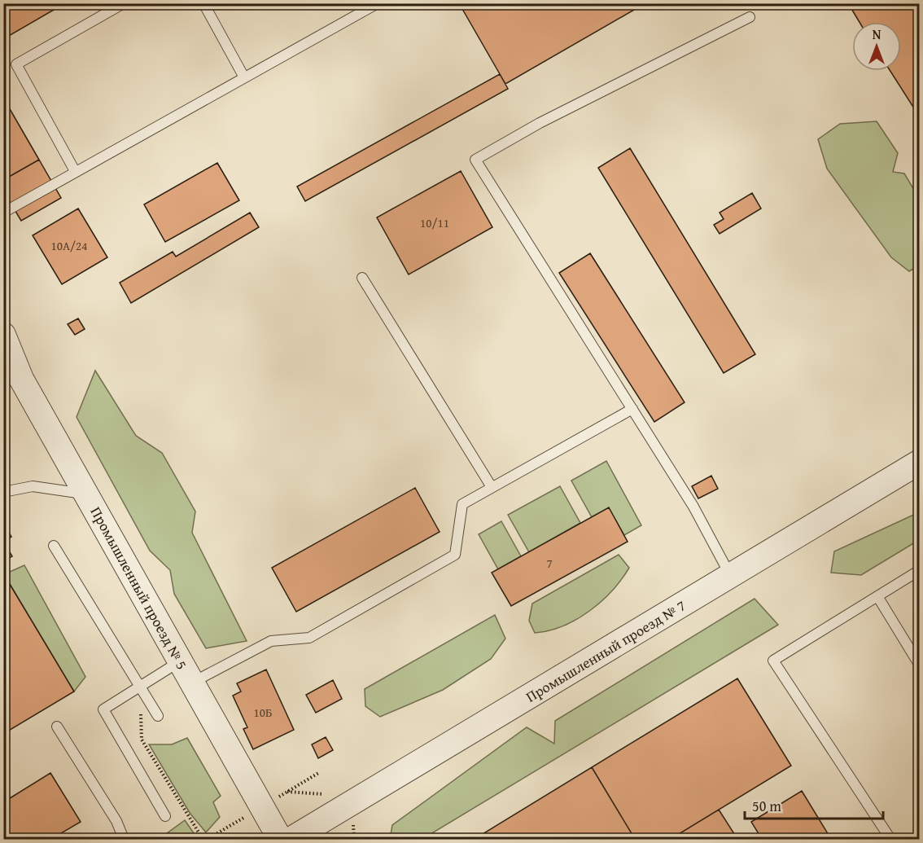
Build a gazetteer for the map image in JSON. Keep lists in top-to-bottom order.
{
  "streets": {
    "street": ["Промышленный проезд № 5", "Промышленный проезд № 7"]
  },
  "house_numbers": [
    "10/11",
    "10А/24",
    "7",
    "10Б"
  ],
  "scale_bar": "50 m",
  "north": "top"
}
